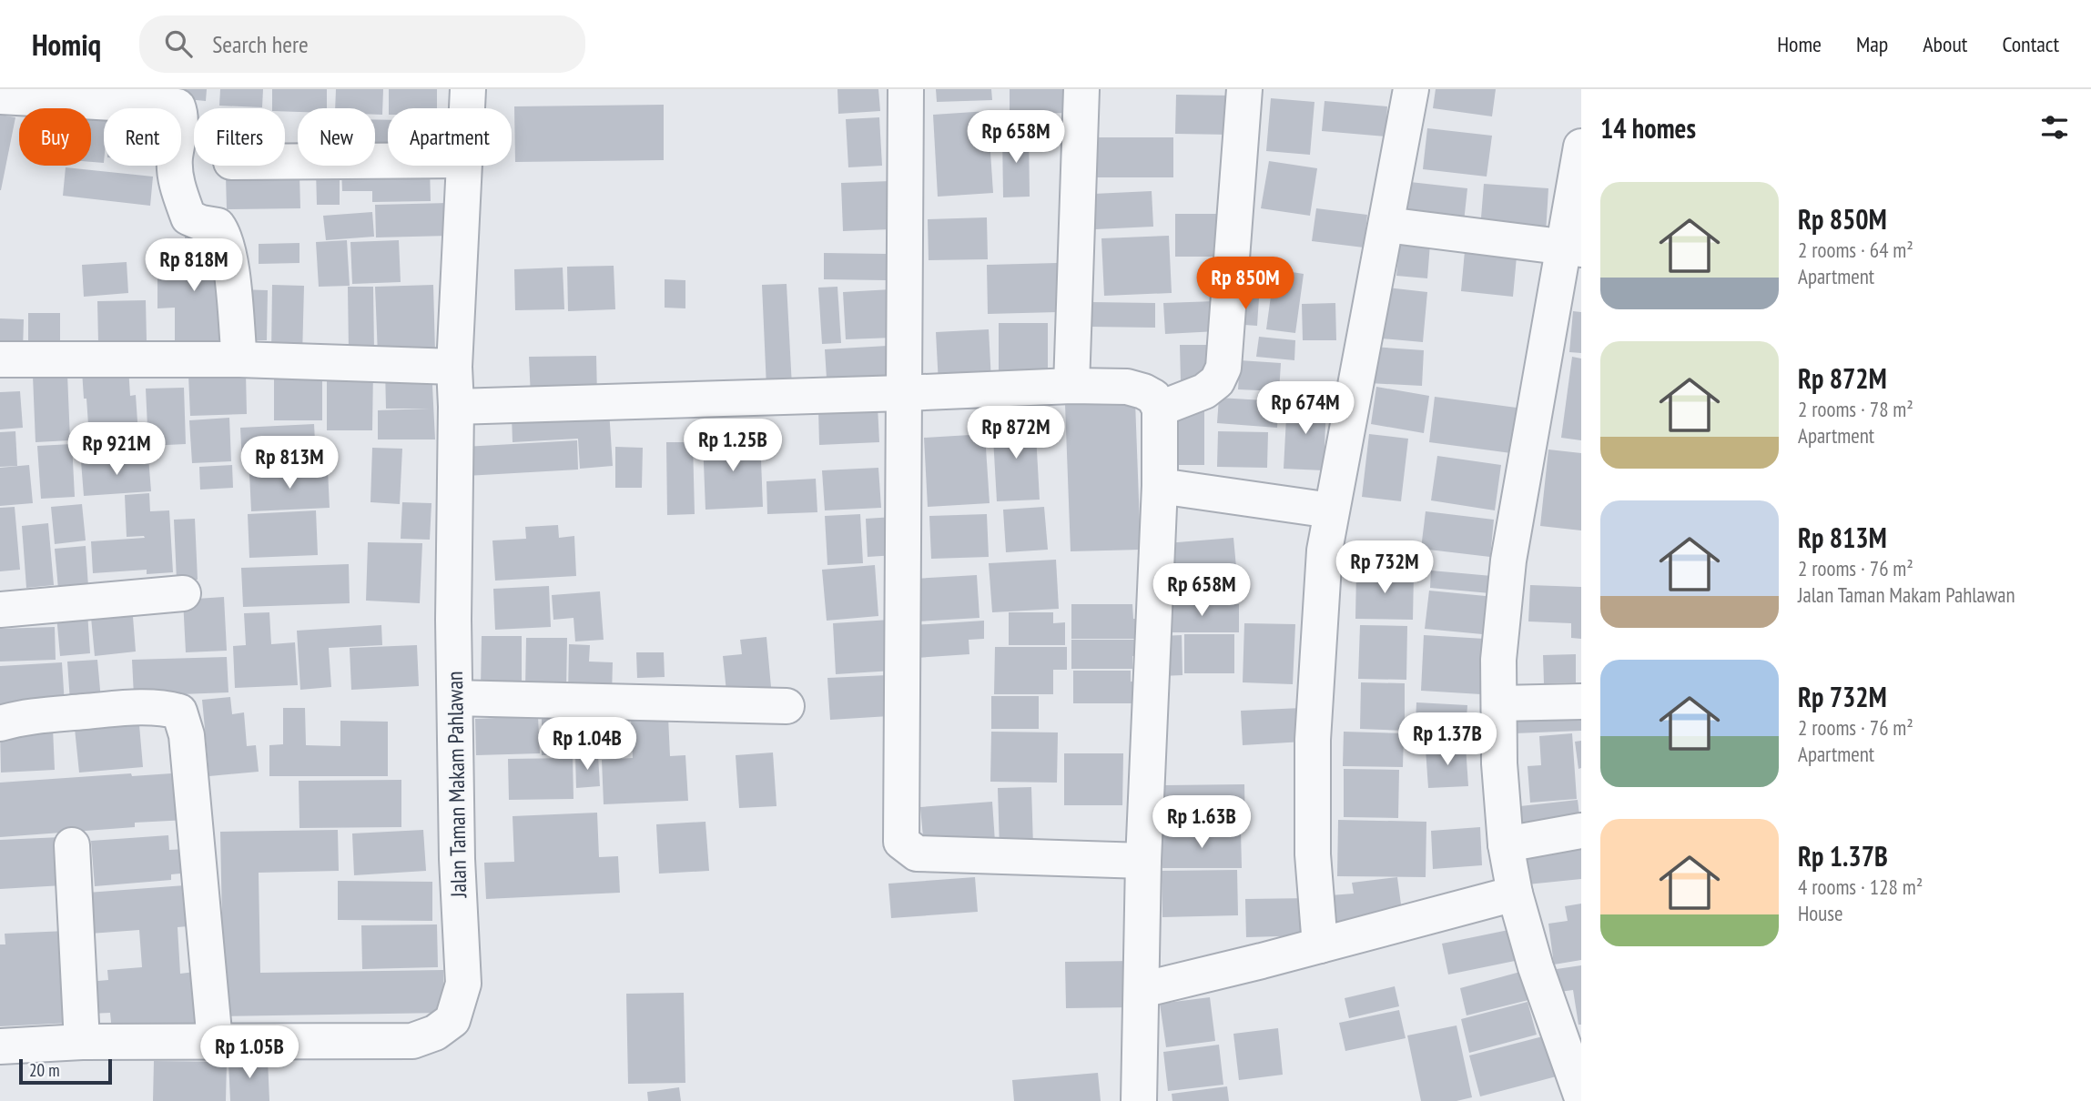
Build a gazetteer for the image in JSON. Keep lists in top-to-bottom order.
{
  "streets": {
    "street": ["Jalan Taman Makam Pahlawan"]
  },
  "scale_bar": "20 m",
  "page": {
    "header": "Homiq",
    "search": "Search here",
    "nav": [
      "Home",
      "Map",
      "About",
      "Contact"
    ],
    "heading": "14 homes",
    "chip": [
      "Buy",
      "Rent",
      "Filters",
      "New",
      "Apartment"
    ],
    "price": [
      "Rp 658M",
      "Rp 818M",
      "Rp 850M",
      "Rp 674M",
      "Rp 872M",
      "Rp 1.25B",
      "Rp 921M",
      "Rp 813M",
      "Rp 732M",
      "Rp 658M",
      "Rp 1.37B",
      "Rp 1.04B",
      "Rp 1.63B",
      "Rp 1.05B"
    ],
    "list": [
      {
        "name": "Rp 850M",
        "note": "2 rooms · 64 m² · Apartment"
      },
      {
        "name": "Rp 872M",
        "note": "2 rooms · 78 m² · Apartment"
      },
      {
        "name": "Rp 813M",
        "note": "2 rooms · 76 m² · Jalan Taman Makam Pahlawan"
      },
      {
        "name": "Rp 732M",
        "note": "2 rooms · 76 m² · Apartment"
      },
      {
        "name": "Rp 1.37B",
        "note": "4 rooms · 128 m² · House"
      }
    ],
    "scale": "20 m"
  }
}
